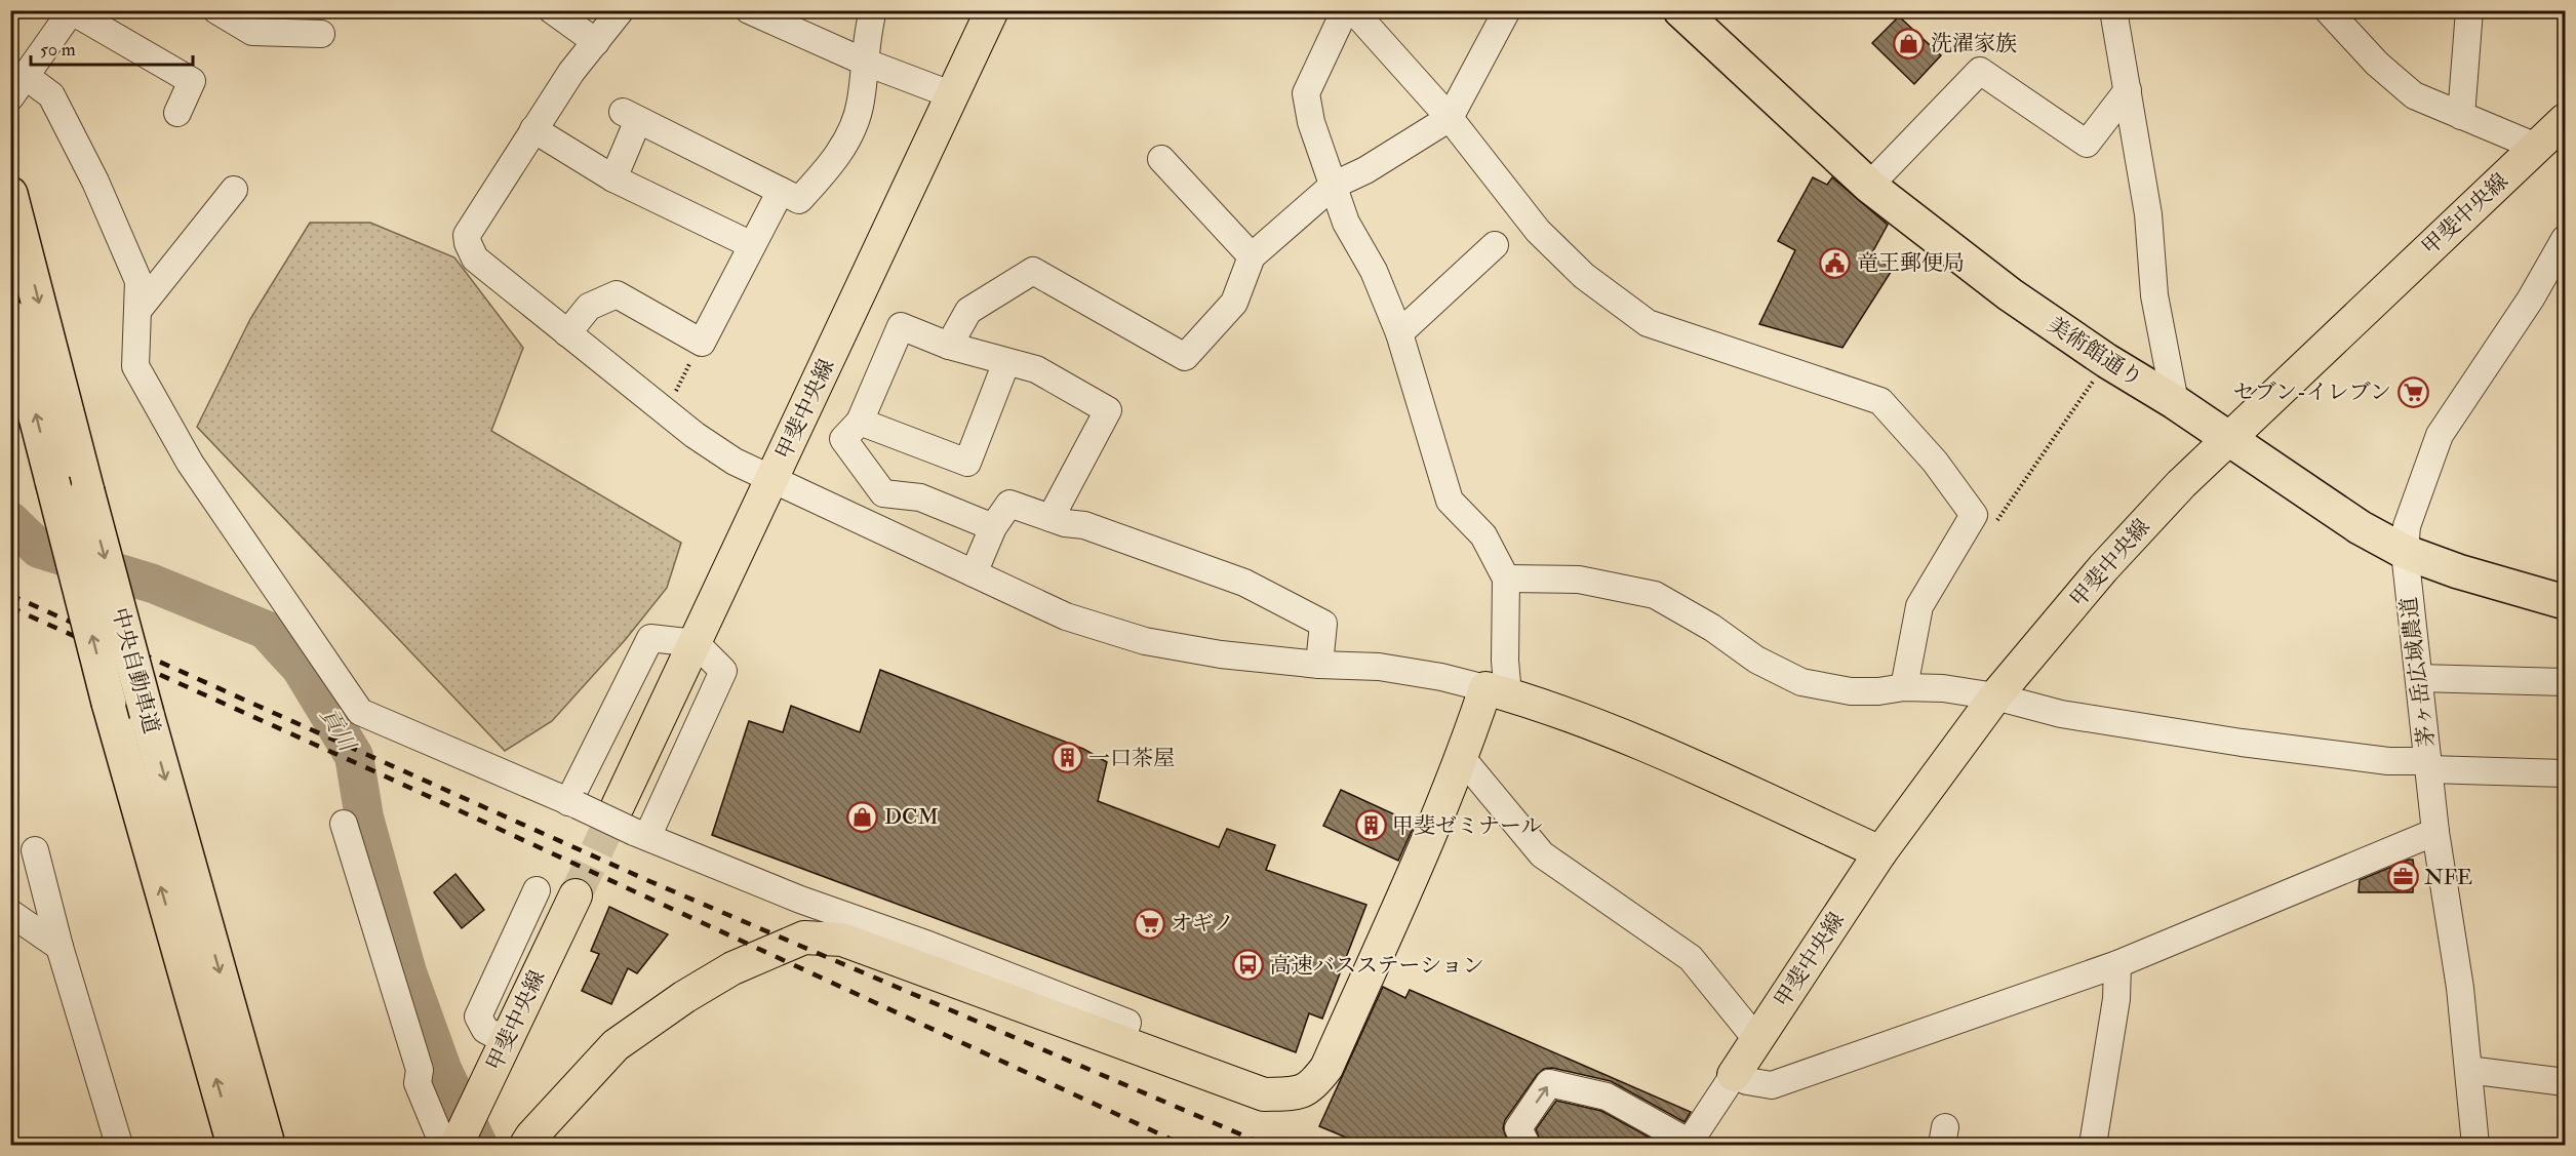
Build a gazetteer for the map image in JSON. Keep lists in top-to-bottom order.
{
  "streets": {
    "highway": ["美術館通り", "中央自動車道"],
    "main road": ["甲斐中央線"],
    "street": ["茅ヶ岳広域農道"]
  },
  "crossings": [
    ["甲斐中央線", "美術館通り"],
    ["美術館通り", "茅ヶ岳広域農道"]
  ],
  "water": ["貢川"],
  "places": {
    "shop": ["洗濯家族", "DCM"],
    "public building": ["竜王郵便局"],
    "supermarket": ["セブン-イレブン", "オギノ"],
    "building": ["一口茶屋", "甲斐ゼミナール"],
    "office": ["NFE"],
    "bus stop": ["高速バスステーション"]
  },
  "scale_bar": "50 m"
}
